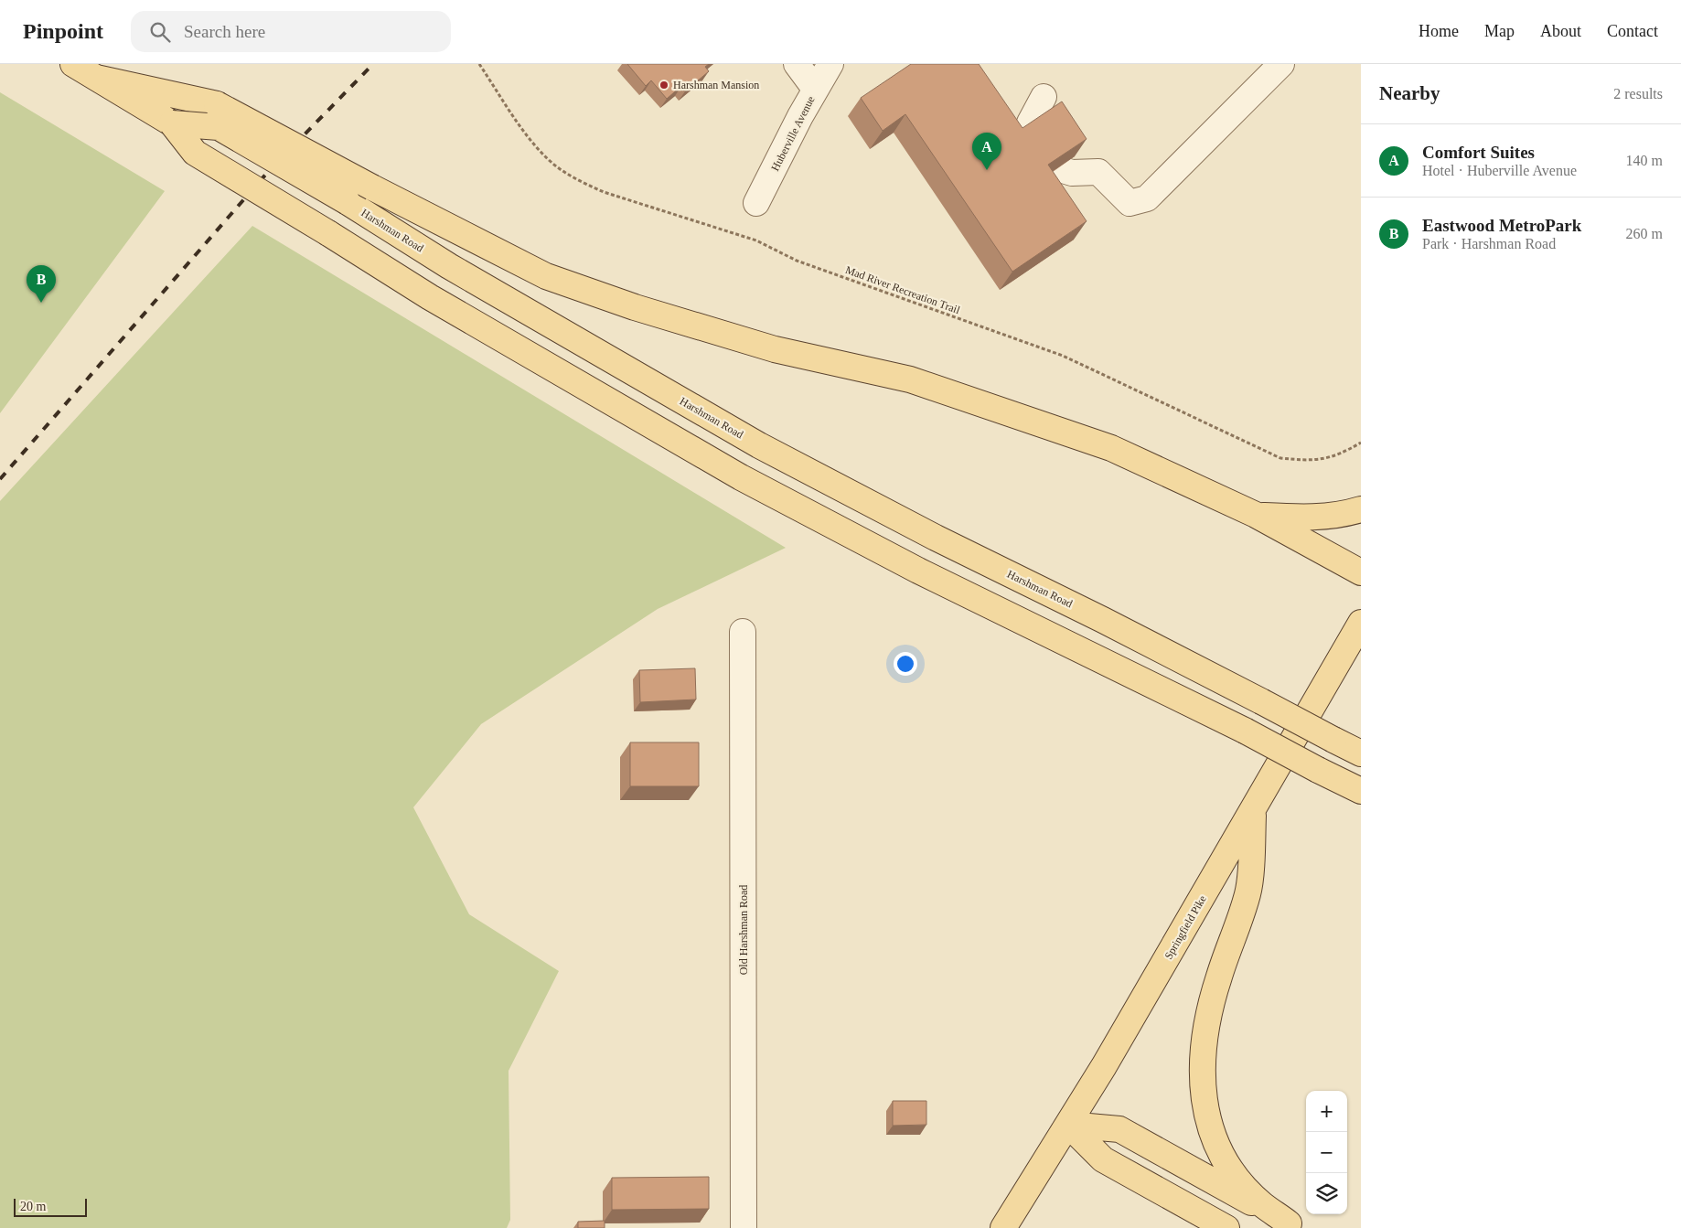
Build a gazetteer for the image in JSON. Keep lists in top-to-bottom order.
{
  "streets": {
    "main road": ["Harshman Road", "Springfield Pike"],
    "street": ["Huberville Avenue", "Old Harshman Road"],
    "path": ["Mad River Recreation Trail"]
  },
  "places": ["Harshman Mansion"],
  "scale_bar": "20 m",
  "page": {
    "header": "Pinpoint",
    "search": "Search here",
    "nav": [
      "Home",
      "Map",
      "About",
      "Contact"
    ],
    "heading": ["Nearby", "2 results"],
    "list": [
      {
        "mark": "A",
        "name": "Comfort Suites",
        "note": "Hotel · Huberville Avenue",
        "value": "140 m"
      },
      {
        "mark": "B",
        "name": "Eastwood MetroPark",
        "note": "Park · Harshman Road",
        "value": "260 m"
      }
    ],
    "pins": ["A", "B"],
    "map_buttons": ["+", "−"],
    "scale": "20 m"
  }
}
